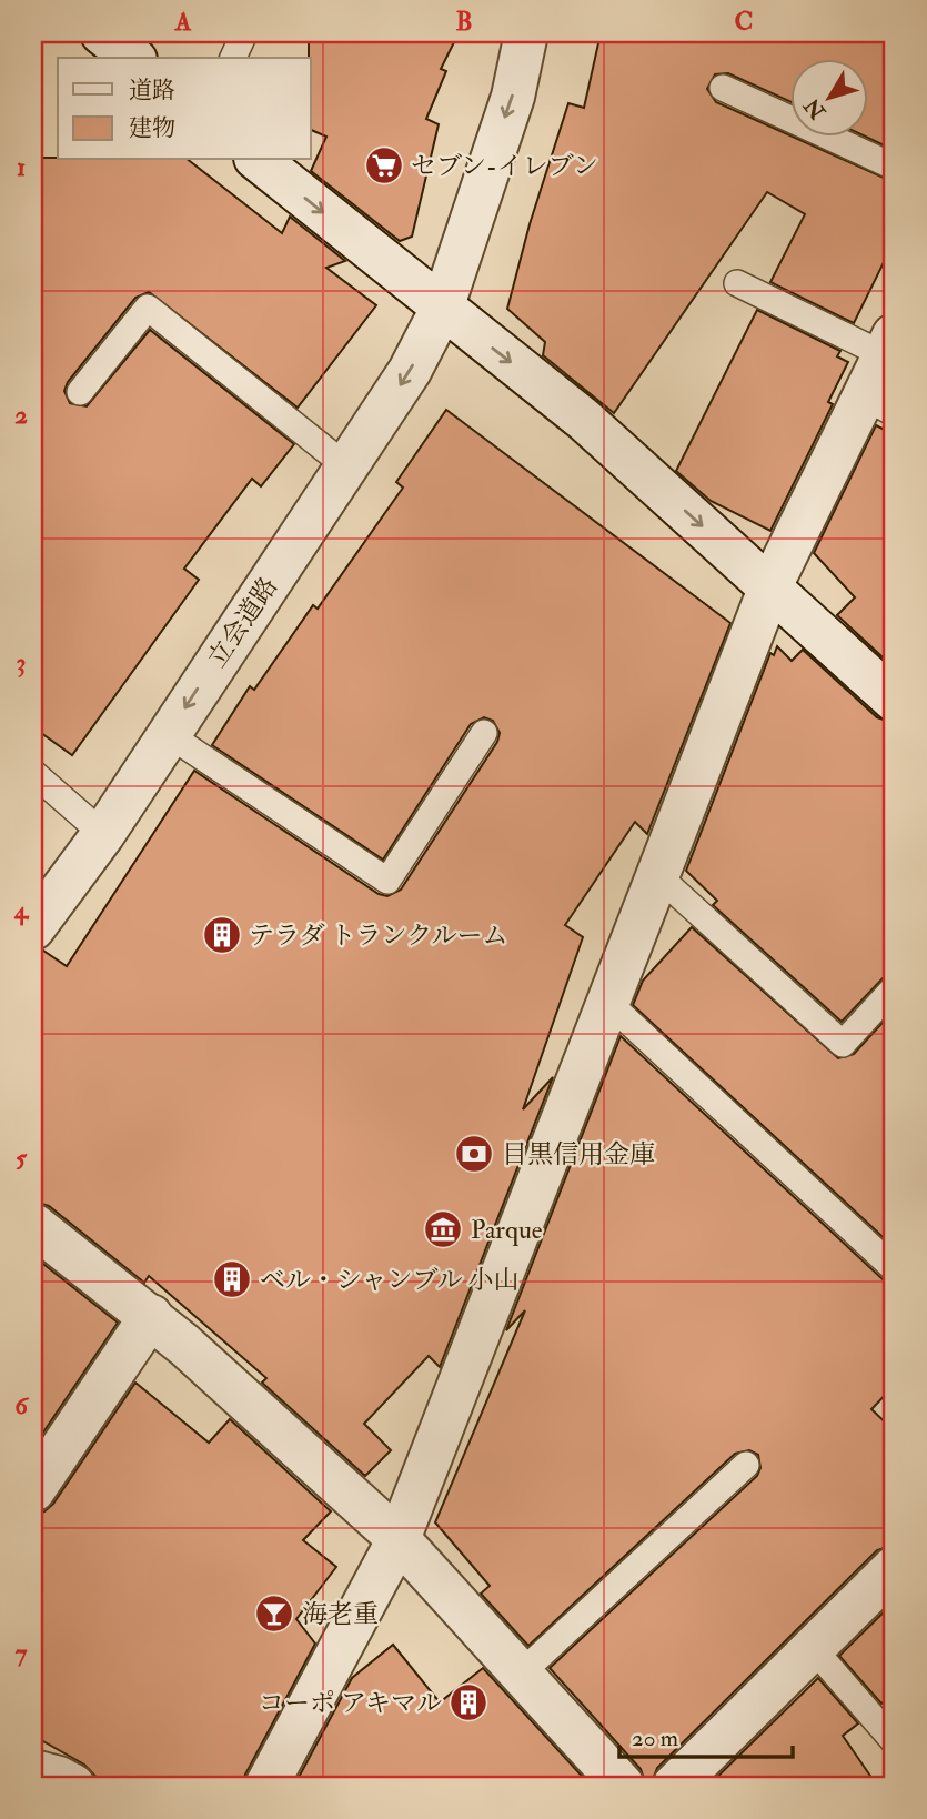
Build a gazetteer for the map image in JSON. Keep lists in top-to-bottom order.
{
  "streets": {
    "street": ["立会道路"]
  },
  "one_way": ["立会道路"],
  "places": {
    "supermarket": ["セブン-イレブン"],
    "building": ["テラダ トランクルーム", "ベル・シャンブル 小山", "コーポ アキマル"],
    "bank": ["目黒信用金庫"],
    "museum": ["Parque"],
    "bar": ["海老重"]
  },
  "legend": ["道路", "建物"],
  "scale_bar": "20 m",
  "north": "bottom left",
  "grid": {
    "columns": ["A", "B", "C"],
    "rows": [
      "1",
      "2",
      "3",
      "4",
      "5",
      "6",
      "7"
    ]
  }
}
